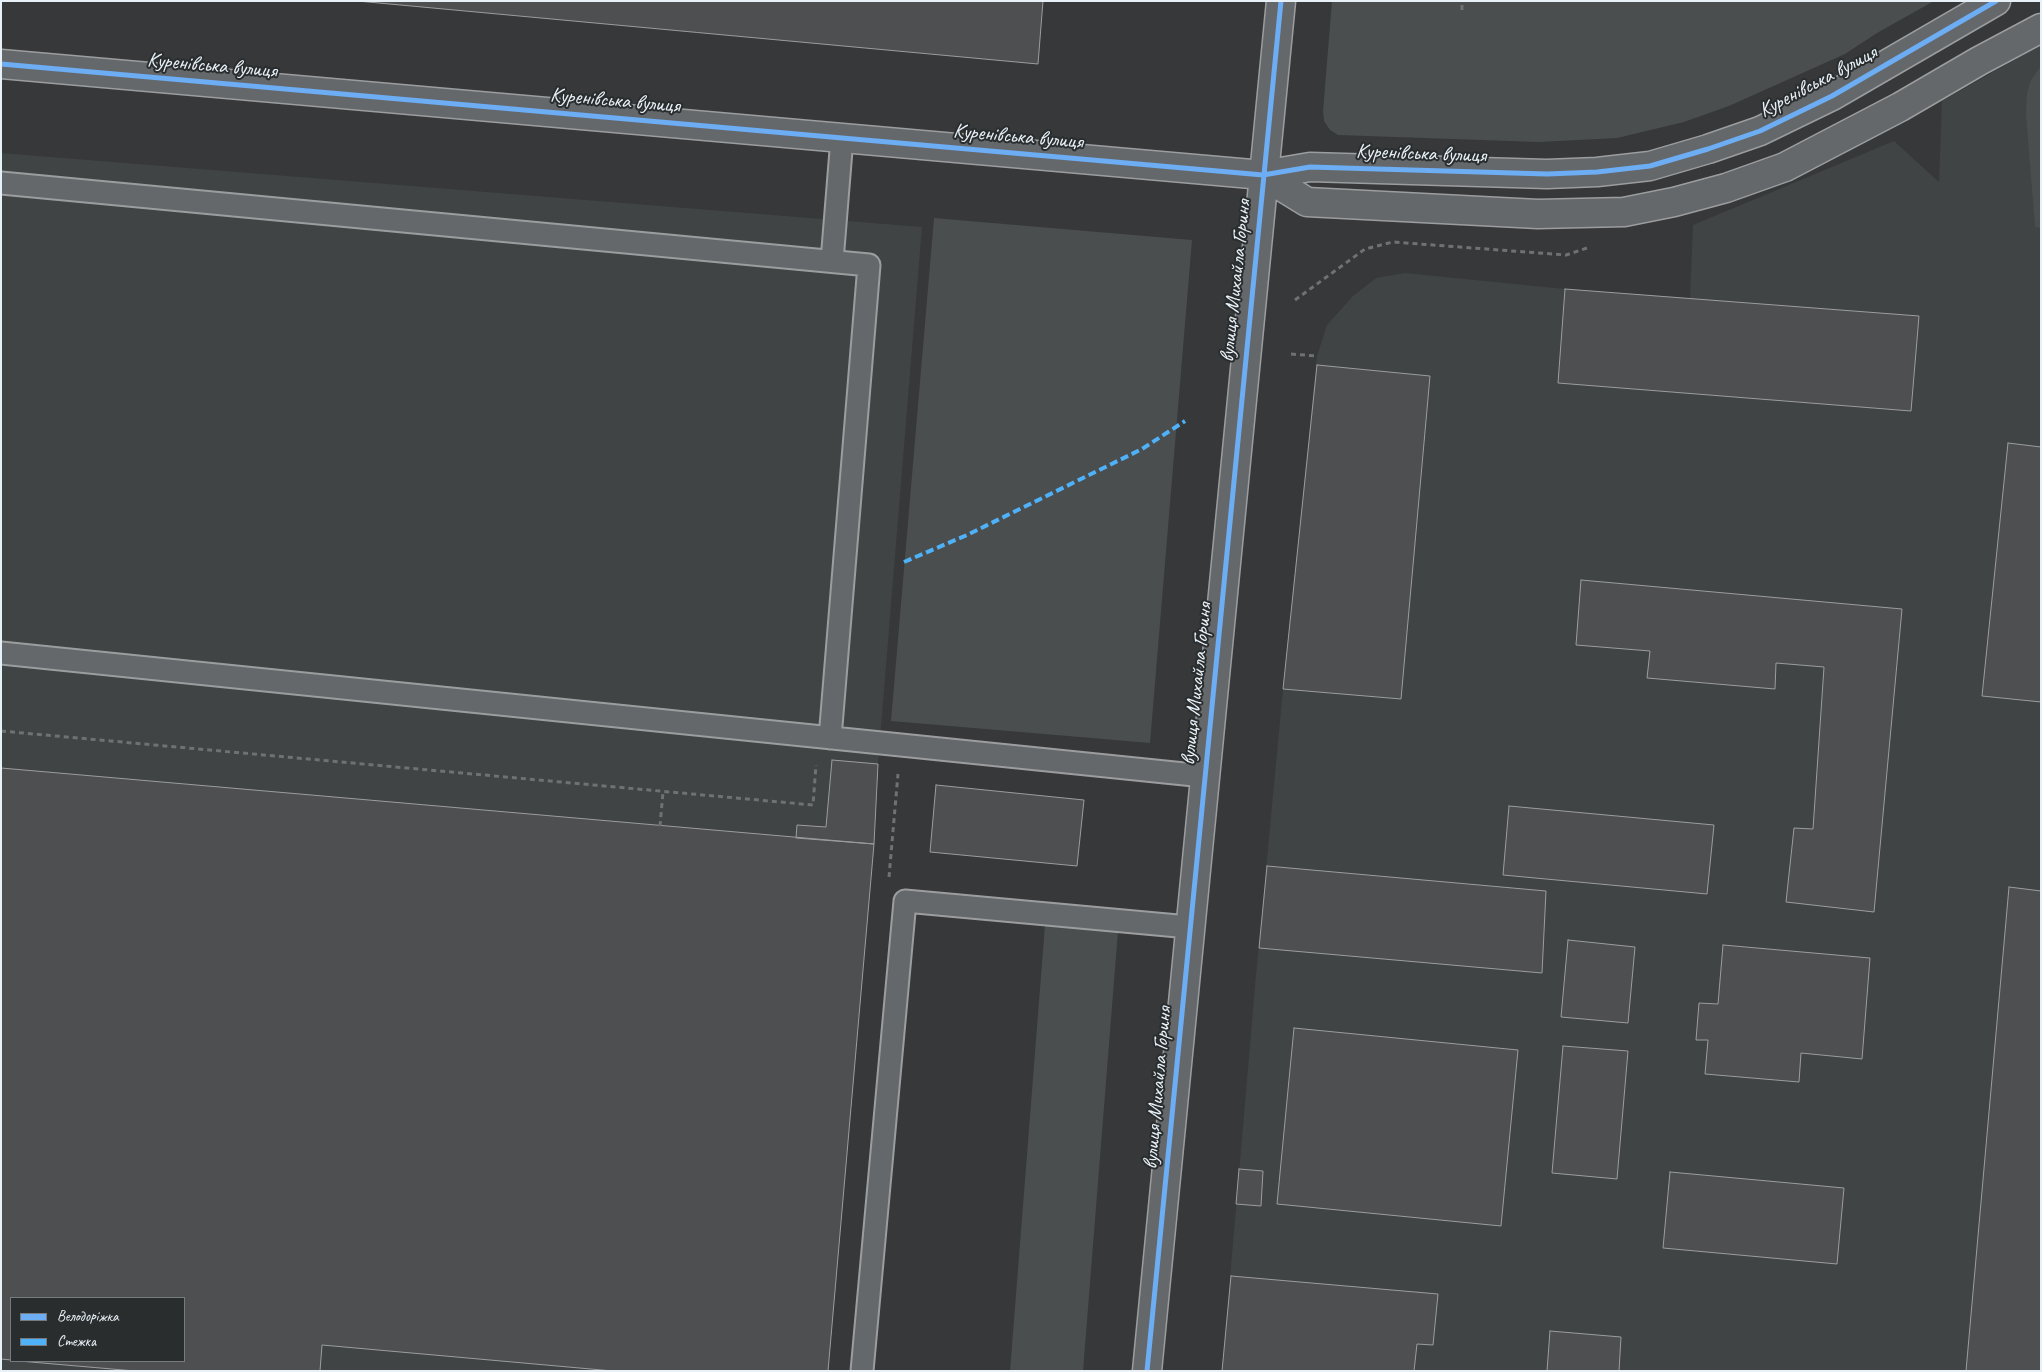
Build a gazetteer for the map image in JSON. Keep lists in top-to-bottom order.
{
  "streets": {
    "street": ["Куренівська вулиця", "вулиця Михайла Гориня"]
  },
  "crossings": [
    ["Куренівська вулиця", "вулиця Михайла Гориня"]
  ],
  "legend": ["Велодоріжка", "Стежка"]
}
